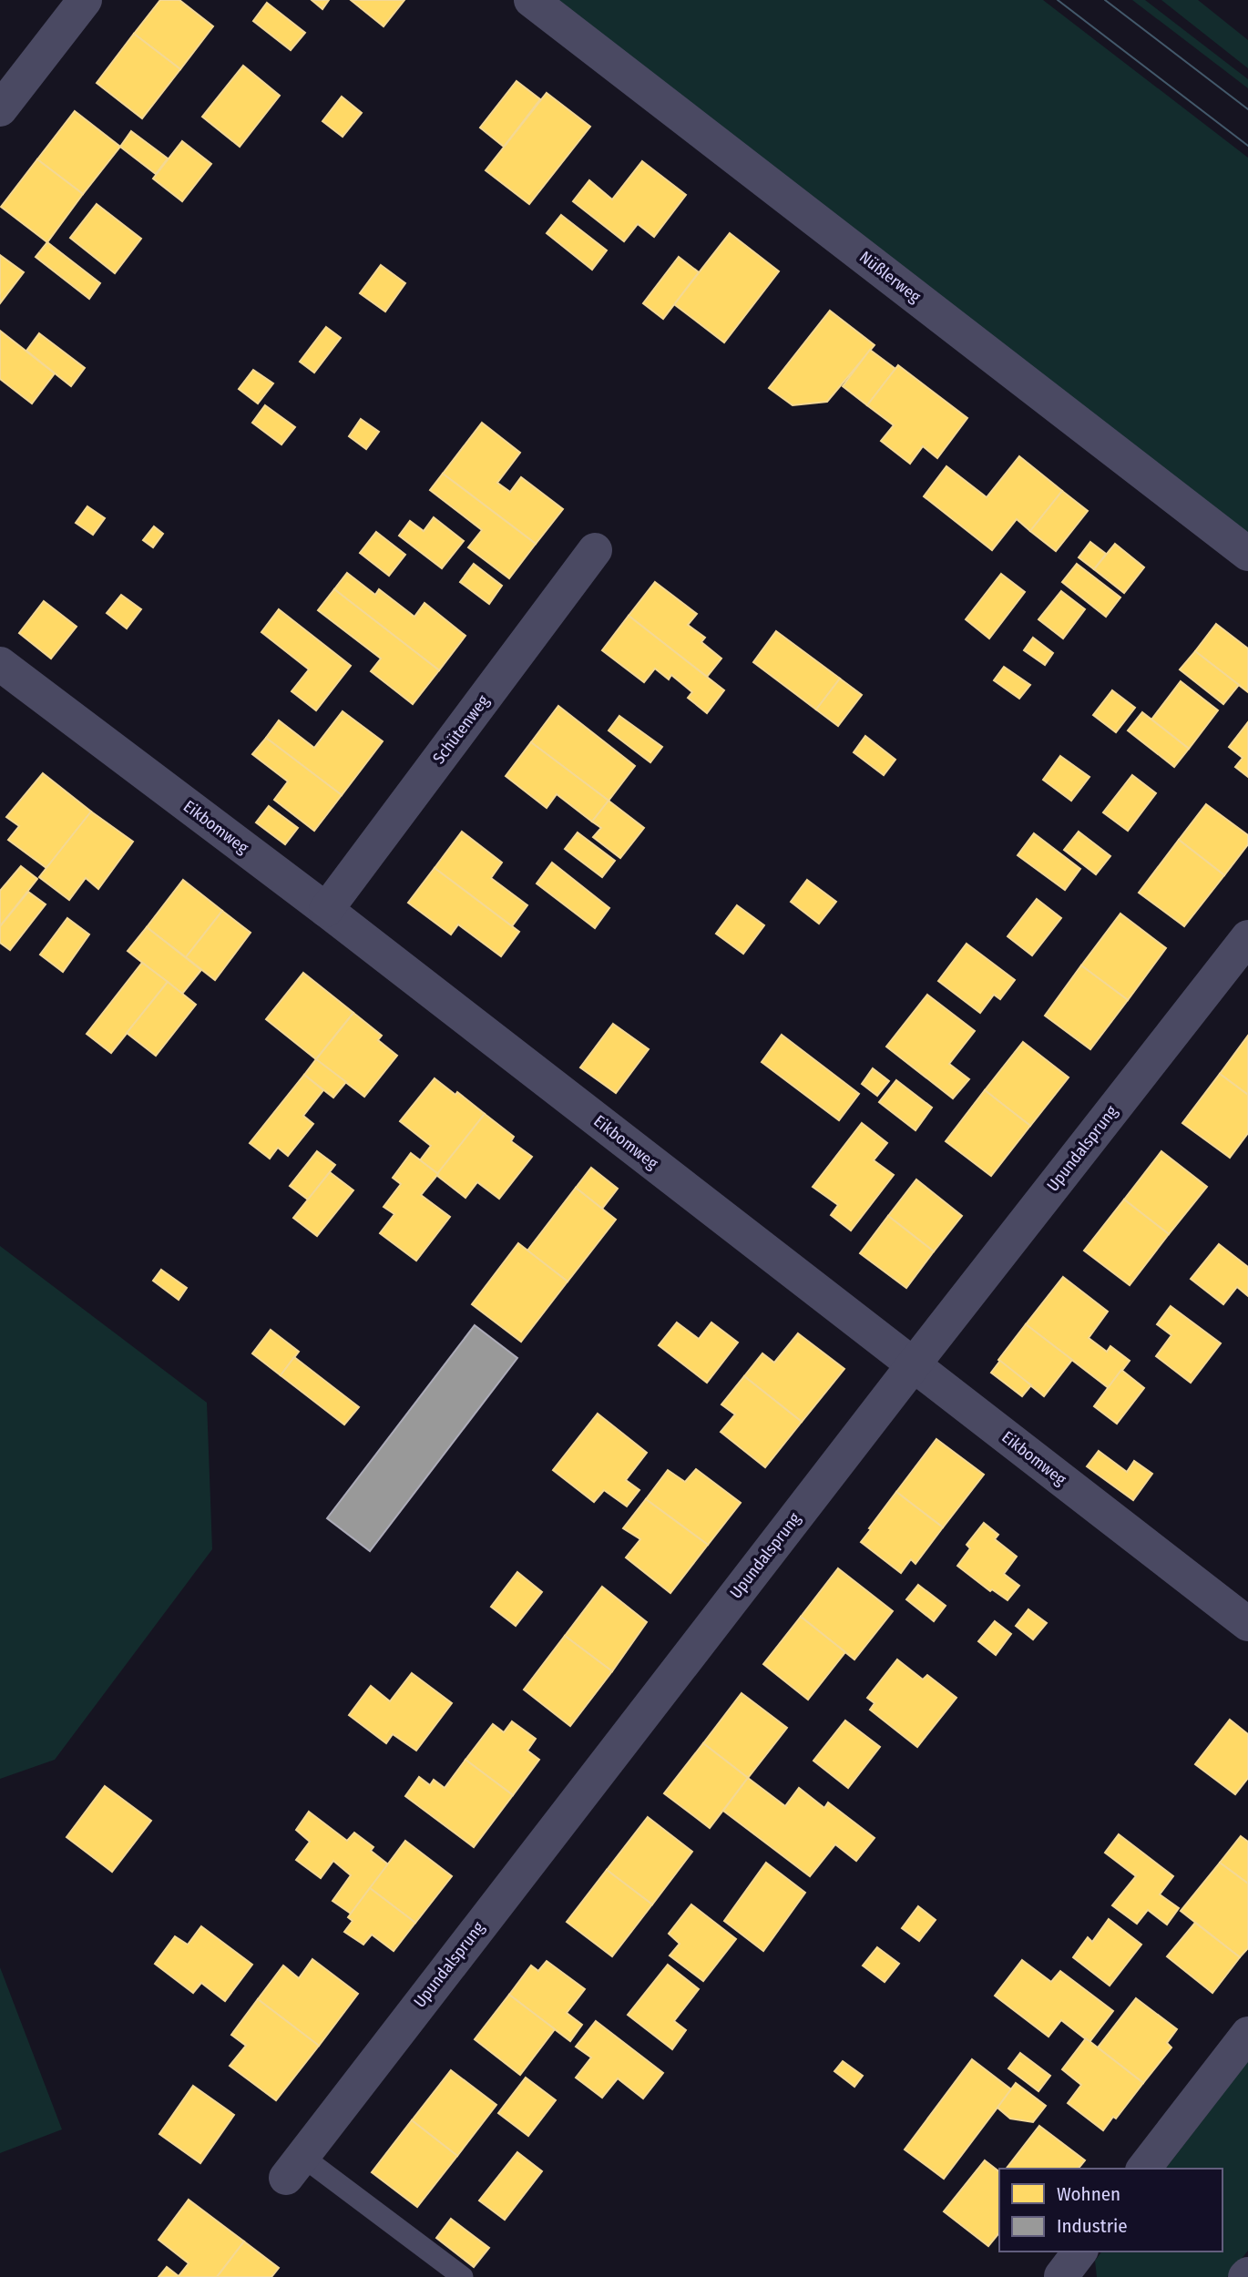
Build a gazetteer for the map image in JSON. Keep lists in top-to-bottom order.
{
  "streets": {
    "street": [
      "Nüßlerweg",
      "Schütenweg",
      "Eikbomweg",
      "Upundalsprung"
    ]
  },
  "crossings": [
    ["Schütenweg", "Eikbomweg"],
    ["Eikbomweg", "Upundalsprung"]
  ],
  "legend": ["Wohnen", "Industrie"]
}
